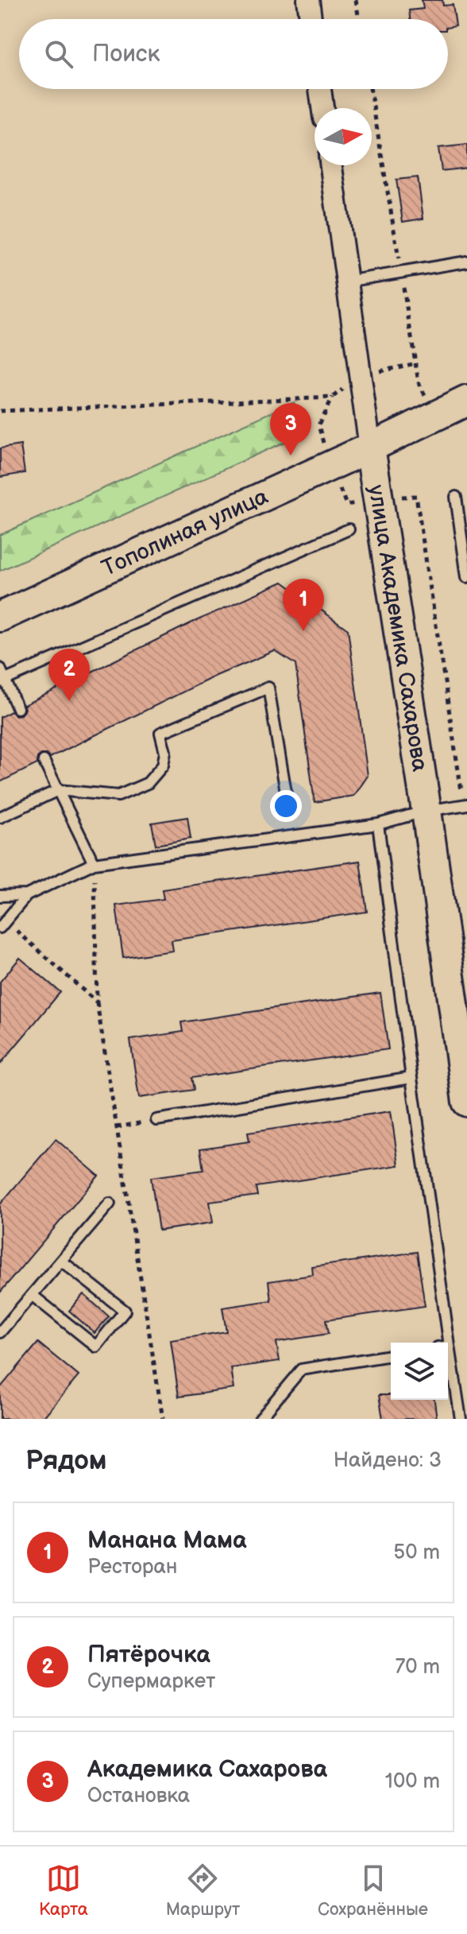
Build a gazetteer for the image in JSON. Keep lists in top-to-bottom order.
{
  "streets": {
    "street": ["Тополиная улица", "улица Академика Сахарова"]
  },
  "crossings": [
    ["Тополиная улица", "улица Академика Сахарова"]
  ],
  "north": "right",
  "page": {
    "search": "Поиск",
    "pins": ["3", "1", "2"],
    "heading": ["Рядом", "Найдено: 3"],
    "list": [
      {
        "mark": "1",
        "name": "Манана Мама",
        "note": "Ресторан",
        "value": "50 m"
      },
      {
        "mark": "2",
        "name": "Пятёрочка",
        "note": "Супермаркет",
        "value": "70 m"
      },
      {
        "mark": "3",
        "name": "Академика Сахарова",
        "note": "Остановка",
        "value": "100 m"
      }
    ],
    "nav": ["Карта", "Маршрут", "Сохранённые"]
  }
}
